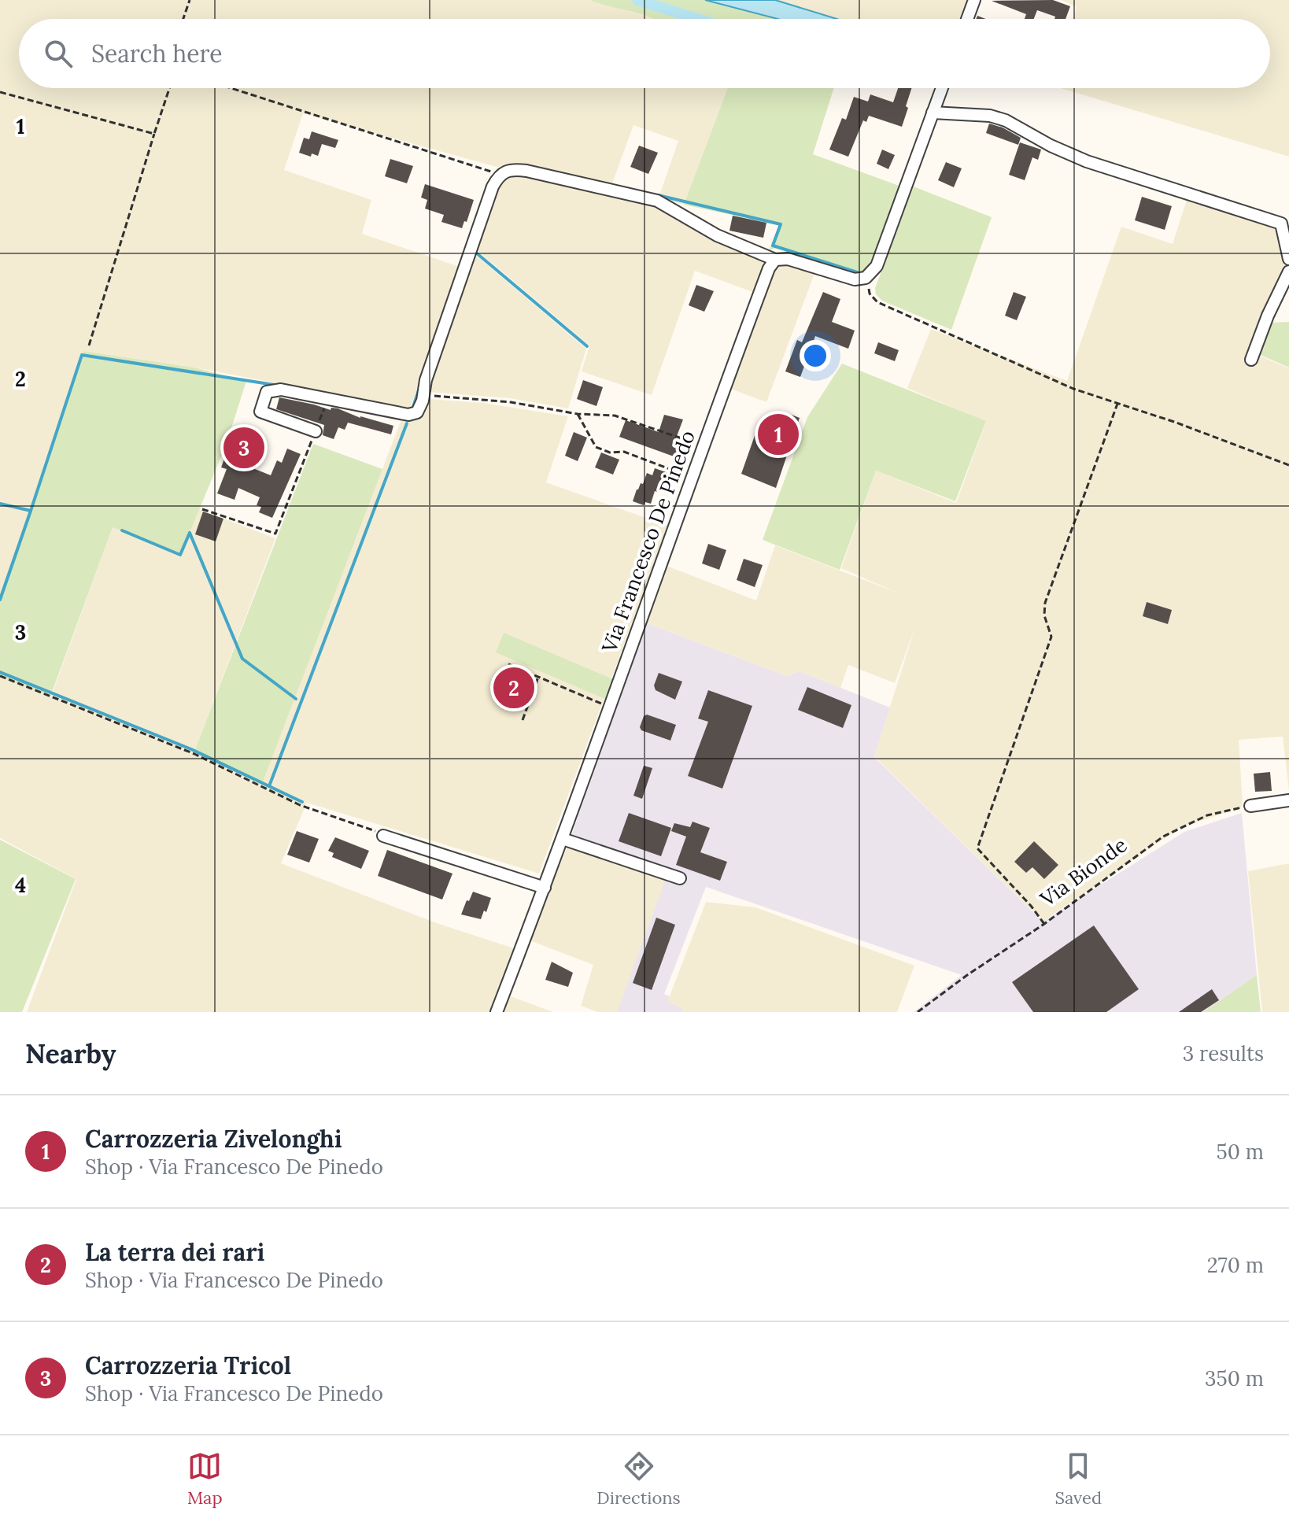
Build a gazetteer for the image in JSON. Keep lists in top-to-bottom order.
{
  "streets": {
    "street": ["Via Francesco De Pinedo"],
    "path": ["Via Bionde"]
  },
  "page": {
    "search": "Search here",
    "pins": ["1", "3", "2"],
    "heading": ["Nearby", "3 results"],
    "list": [
      {
        "mark": "1",
        "name": "Carrozzeria Zivelonghi",
        "note": "Shop · Via Francesco De Pinedo",
        "value": "50 m"
      },
      {
        "mark": "2",
        "name": "La terra dei rari",
        "note": "Shop · Via Francesco De Pinedo",
        "value": "270 m"
      },
      {
        "mark": "3",
        "name": "Carrozzeria Tricol",
        "note": "Shop · Via Francesco De Pinedo",
        "value": "350 m"
      }
    ],
    "nav": ["Map", "Directions", "Saved"]
  },
  "grid": {
    "rows": [
      "1",
      "2",
      "3",
      "4"
    ]
  }
}
